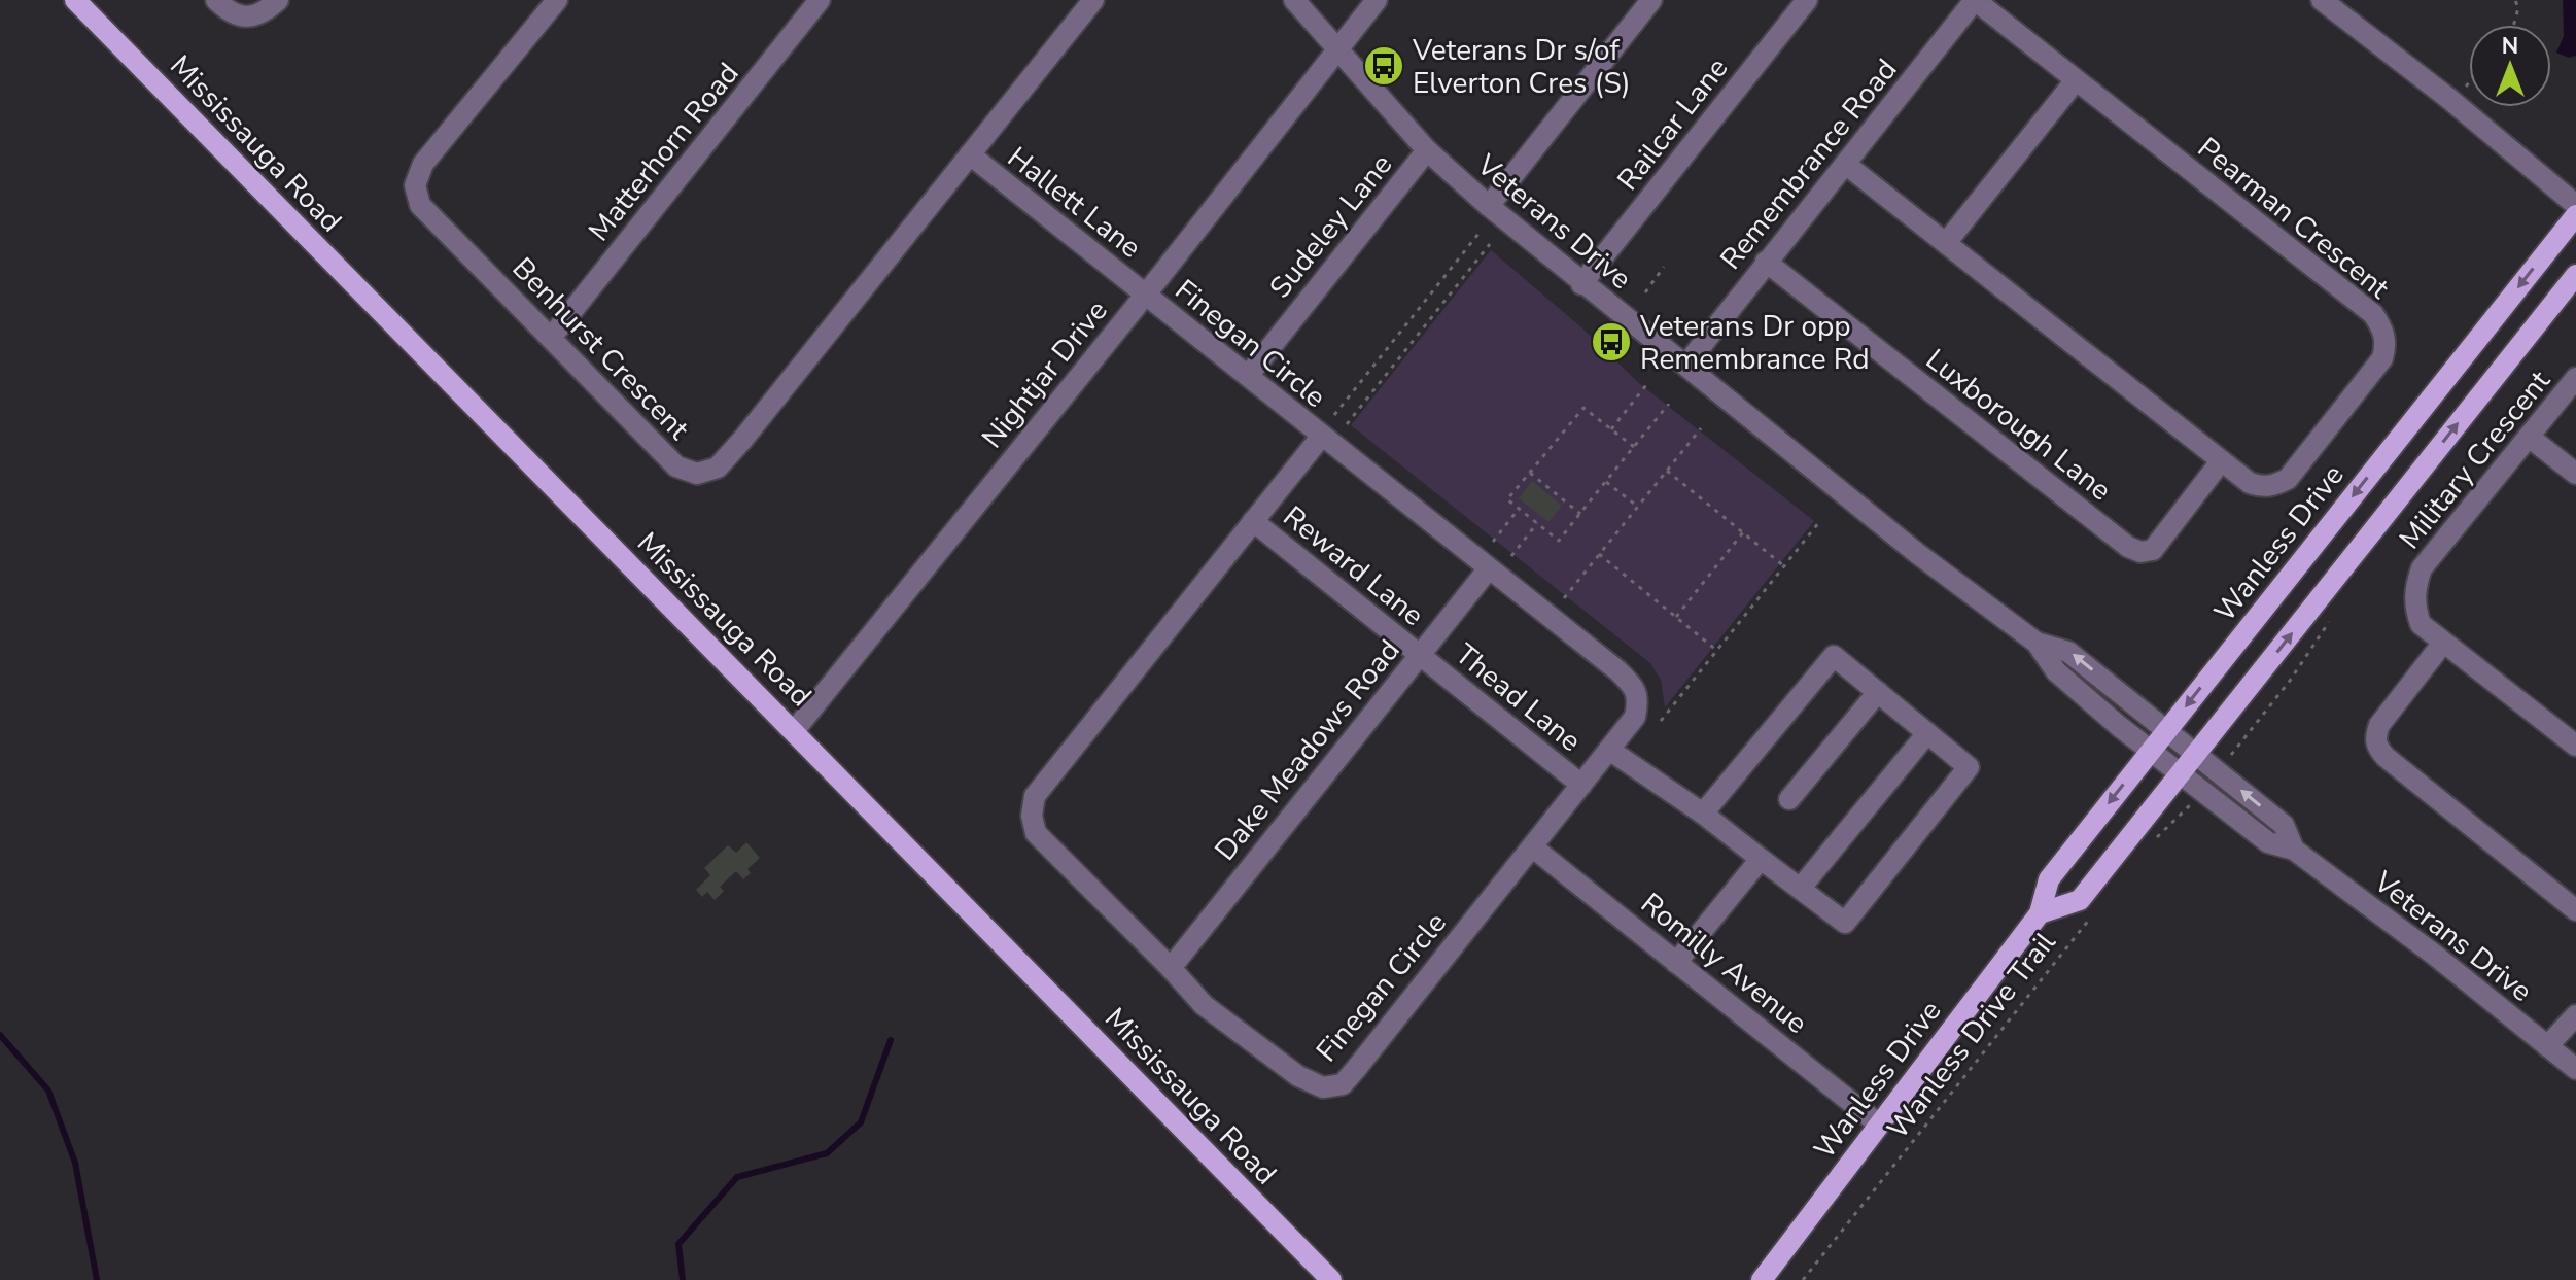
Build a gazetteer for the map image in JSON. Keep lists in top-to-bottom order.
{
  "streets": {
    "main road": ["Mississauga Road", "Wanless Drive"],
    "street": [
      "Railcar Lane",
      "Matterhorn Road",
      "Remembrance Road",
      "Hallett Lane",
      "Pearman Crescent",
      "Veterans Drive",
      "Sudeley Lane",
      "Finegan Circle",
      "Benhurst Crescent",
      "Nightjar Drive",
      "Luxborough Lane",
      "Military Crescent",
      "Reward Lane",
      "Thead Lane",
      "Dake Meadows Road",
      "Romilly Avenue"
    ],
    "path": ["Wanless Drive Trail"]
  },
  "crossings": [
    ["Railcar Lane", "Veterans Drive"],
    ["Mississauga Road", "Nightjar Drive"],
    ["Matterhorn Road", "Benhurst Crescent"],
    ["Remembrance Road", "Pearman Crescent"],
    ["Remembrance Road", "Veterans Drive"],
    ["Remembrance Road", "Luxborough Lane"],
    ["Hallett Lane", "Finegan Circle"],
    ["Hallett Lane", "Benhurst Crescent"],
    ["Hallett Lane", "Nightjar Drive"],
    ["Pearman Crescent", "Luxborough Lane"],
    ["Veterans Drive", "Sudeley Lane"],
    ["Veterans Drive", "Nightjar Drive"],
    ["Veterans Drive", "Wanless Drive"],
    ["Sudeley Lane", "Finegan Circle"],
    ["Finegan Circle", "Nightjar Drive"],
    ["Finegan Circle", "Reward Lane"],
    ["Finegan Circle", "Thead Lane"],
    ["Finegan Circle", "Dake Meadows Road"],
    ["Finegan Circle", "Romilly Avenue"],
    ["Wanless Drive", "Romilly Avenue"],
    ["Reward Lane", "Thead Lane"],
    ["Reward Lane", "Dake Meadows Road"],
    ["Thead Lane", "Dake Meadows Road"]
  ],
  "places": {
    "bus stop": ["Veterans Dr s/of Elverton Cres (S)", "Veterans Dr opp Remembrance Rd"]
  },
  "north": "top"
}
